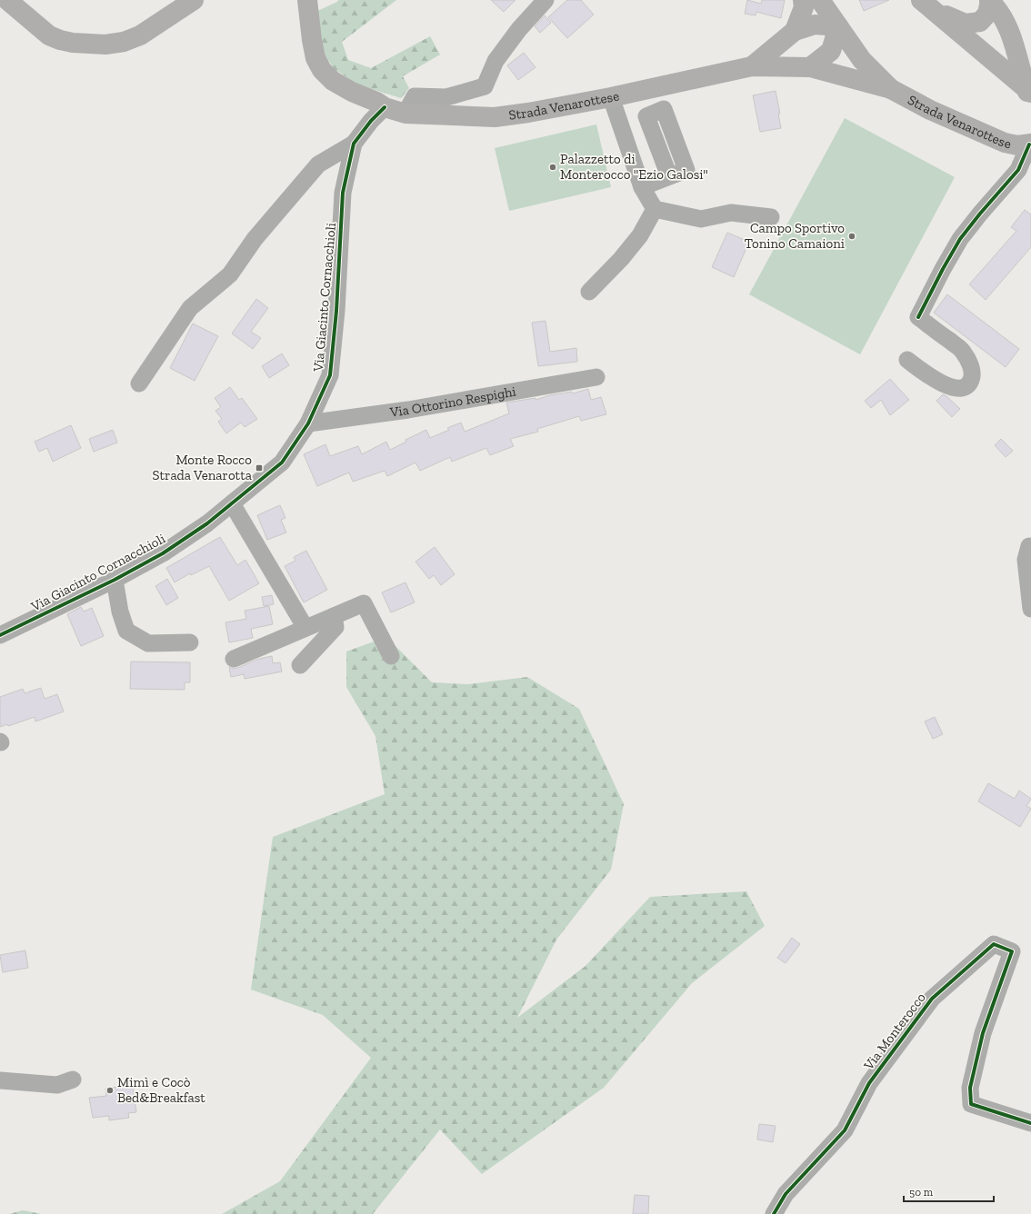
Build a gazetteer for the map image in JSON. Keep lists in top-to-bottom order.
{
  "streets": {
    "main road": ["Strada Venarottese"],
    "street": ["Via Giacinto Cornacchioli", "Via Ottorino Respighi", "Via Monterocco"]
  },
  "crossings": [
    ["Strada Venarottese", "Via Giacinto Cornacchioli"],
    ["Via Giacinto Cornacchioli", "Via Ottorino Respighi"]
  ],
  "places": {
    "other": ["Palazzetto di Monterocco \"Ezio Galosi\"", "Campo Sportivo Tonino Camaioni", "Mimì e Cocò Bed&Breakfast"],
    "transit": ["Monte Rocco Strada Venarotta"]
  },
  "scale_bar": "50 m"
}
